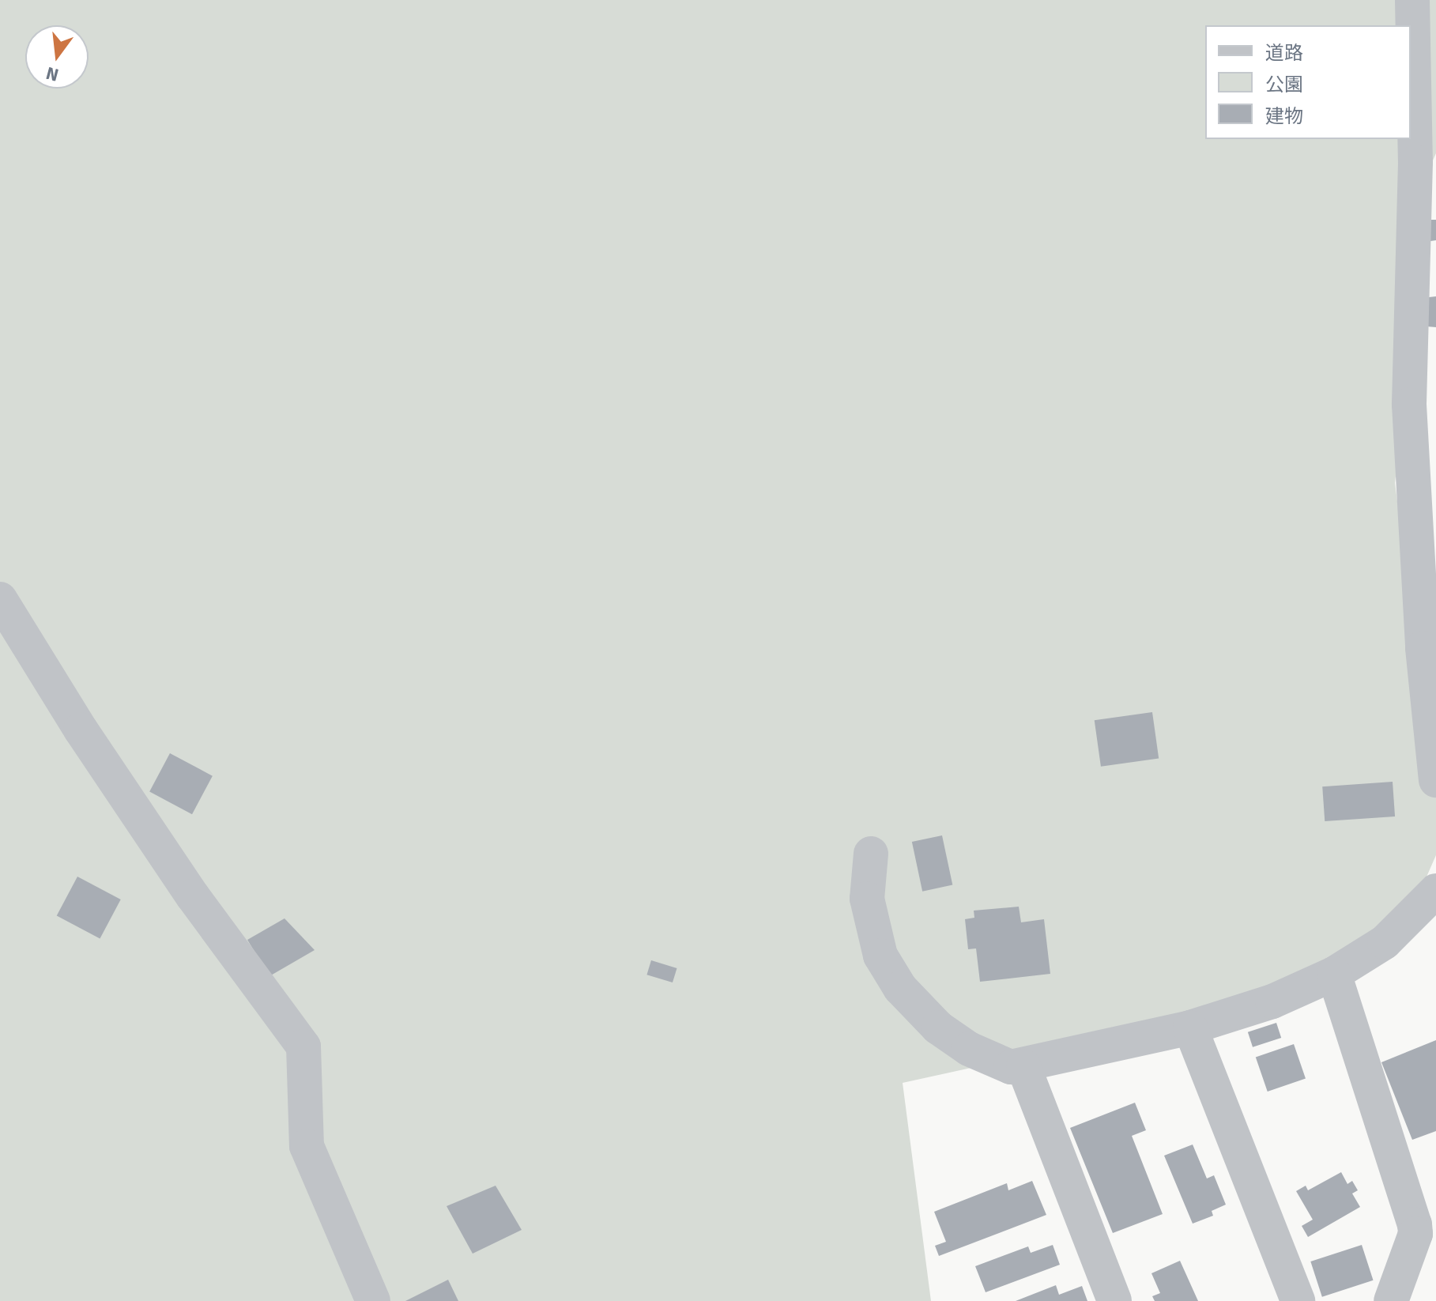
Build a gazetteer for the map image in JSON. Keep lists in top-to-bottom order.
{
  "legend": ["道路", "公園", "建物"],
  "north": "bottom"
}
